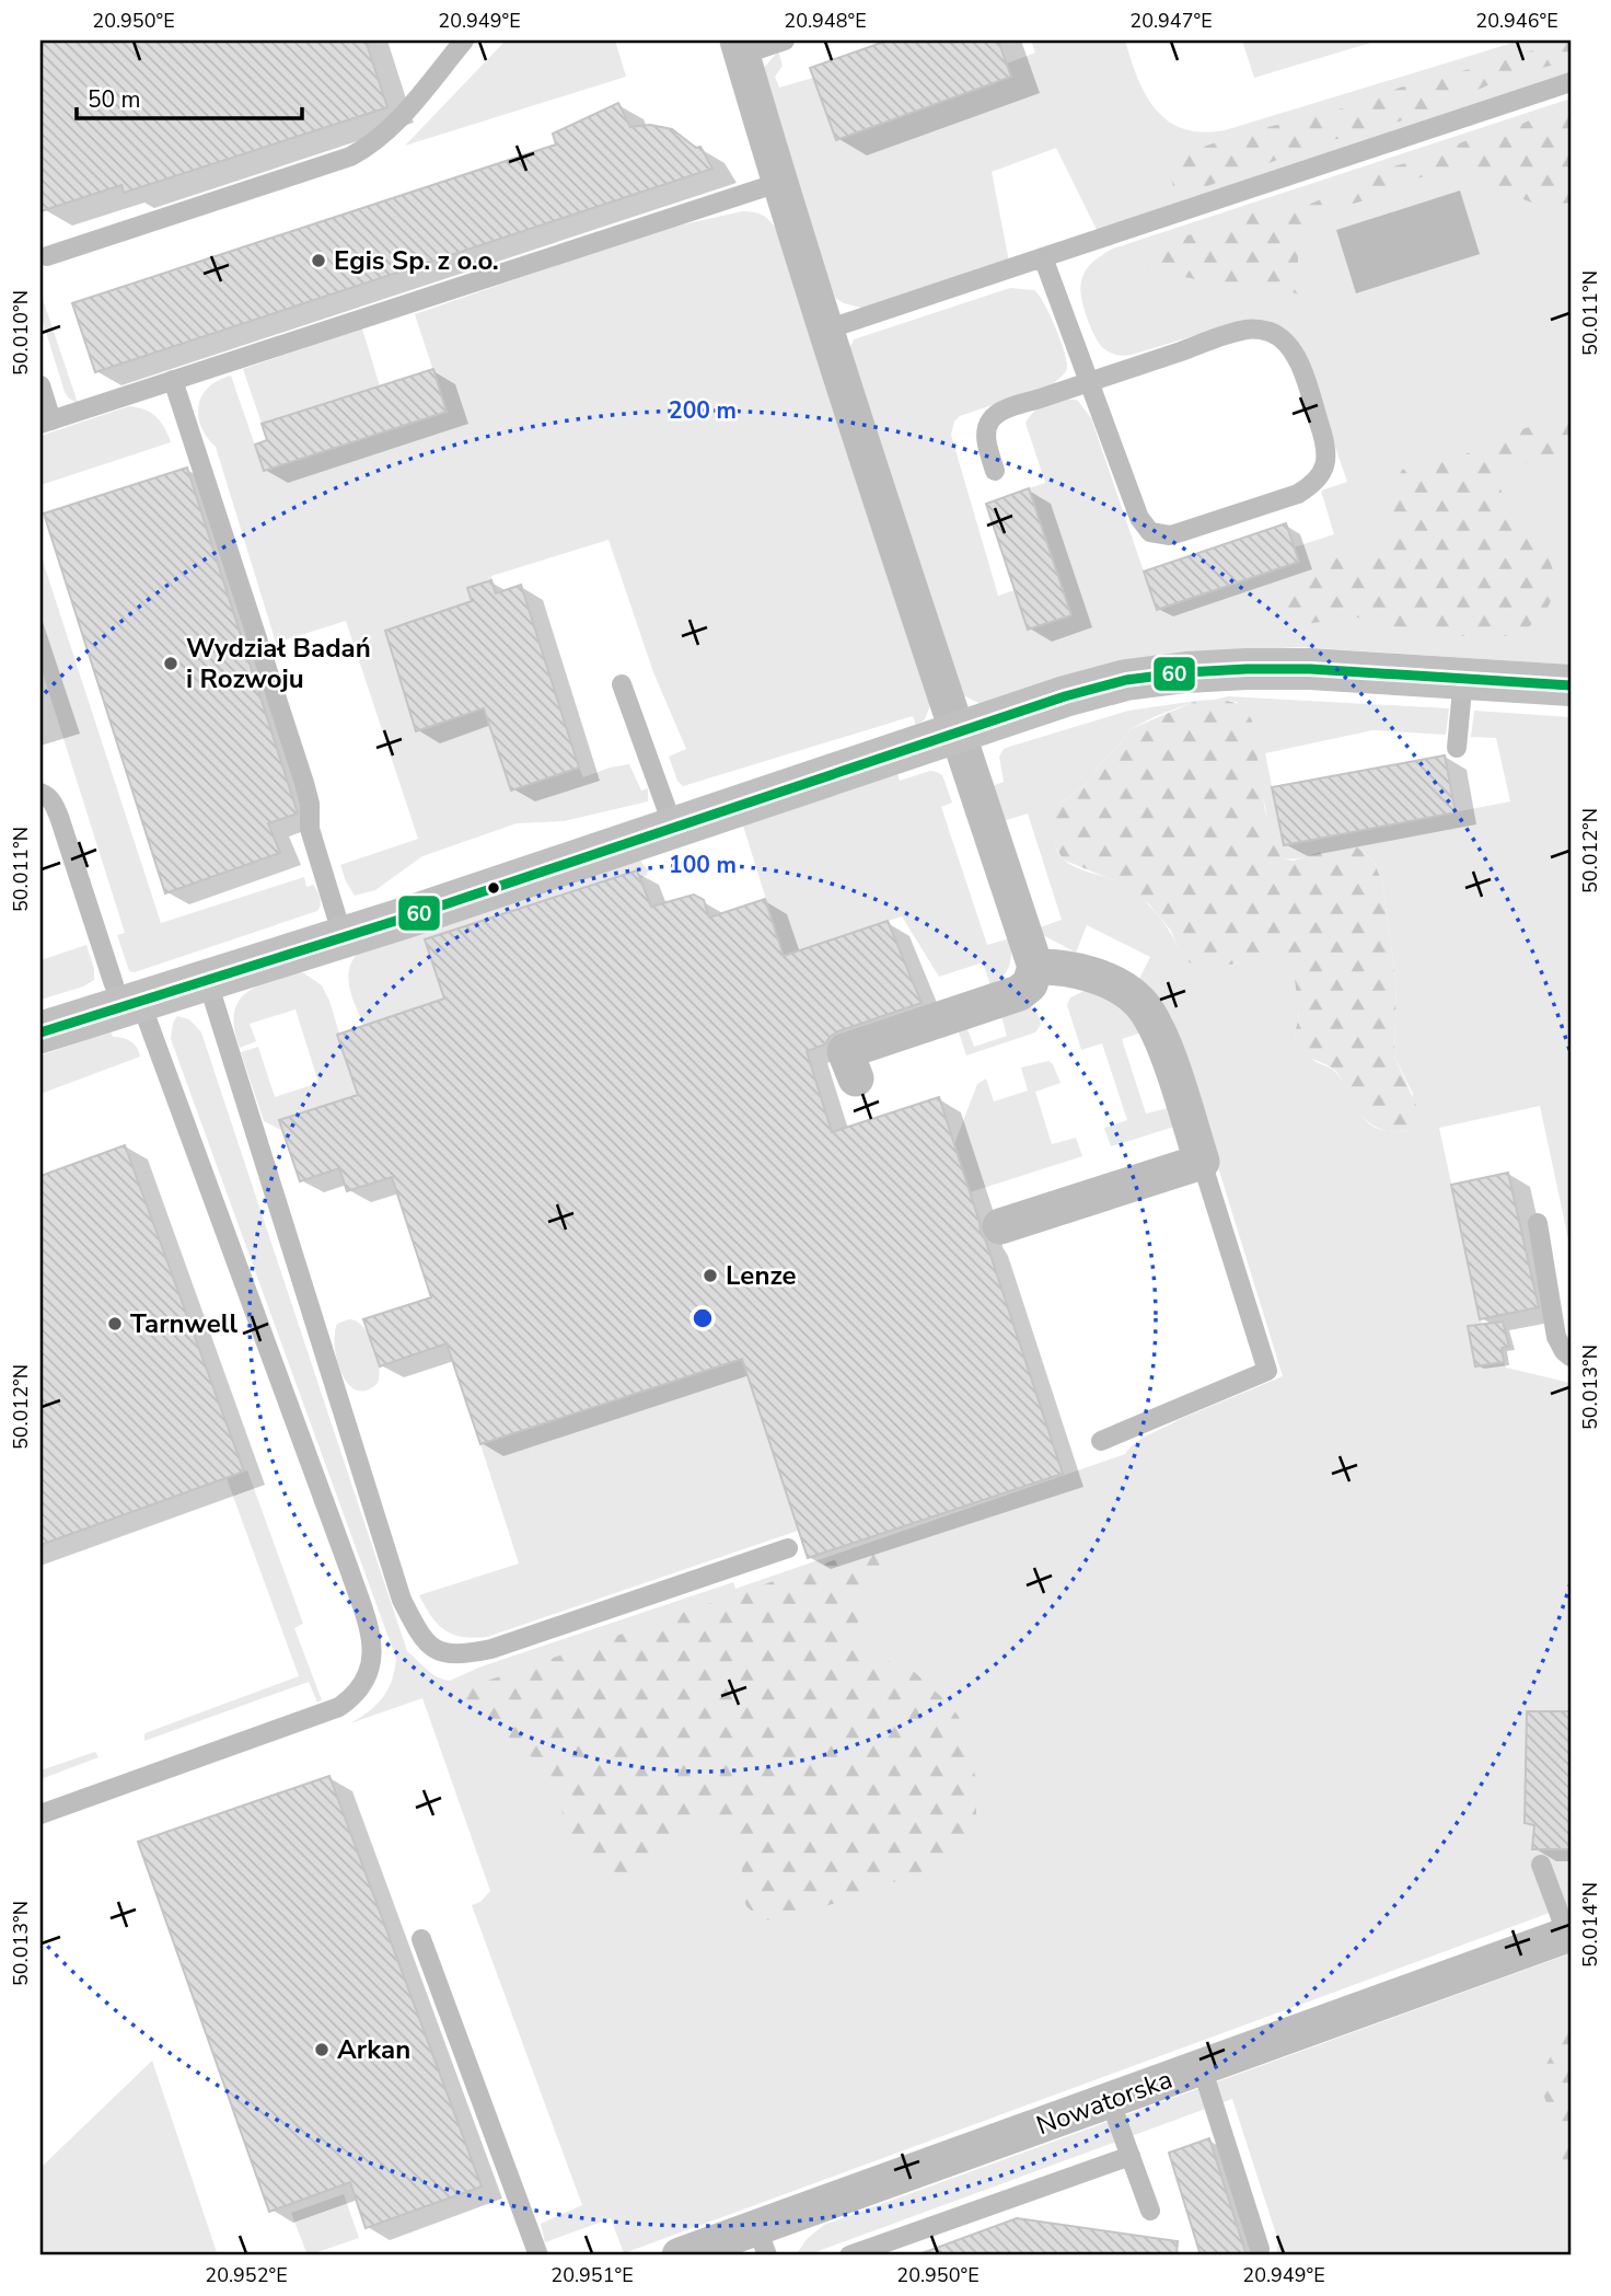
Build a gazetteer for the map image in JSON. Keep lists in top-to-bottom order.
{
  "streets": {
    "street": ["Nowatorska"]
  },
  "places": [
    "Egis Sp. z o.o.",
    "Wydział Badań i Rozwoju",
    "Lenze",
    "Tarnwell",
    "Arkan"
  ],
  "lines": ["transit line 60"],
  "scale_bar": "50 m",
  "coordinates": [
    "20.950°E",
    "20.949°E",
    "20.948°E",
    "20.947°E",
    "20.946°E",
    "50.011°N",
    "50.010°N",
    "50.012°N",
    "50.013°N",
    "50.014°N",
    "20.952°E",
    "20.951°E"
  ],
  "rings": ["200 m", "100 m"]
}
